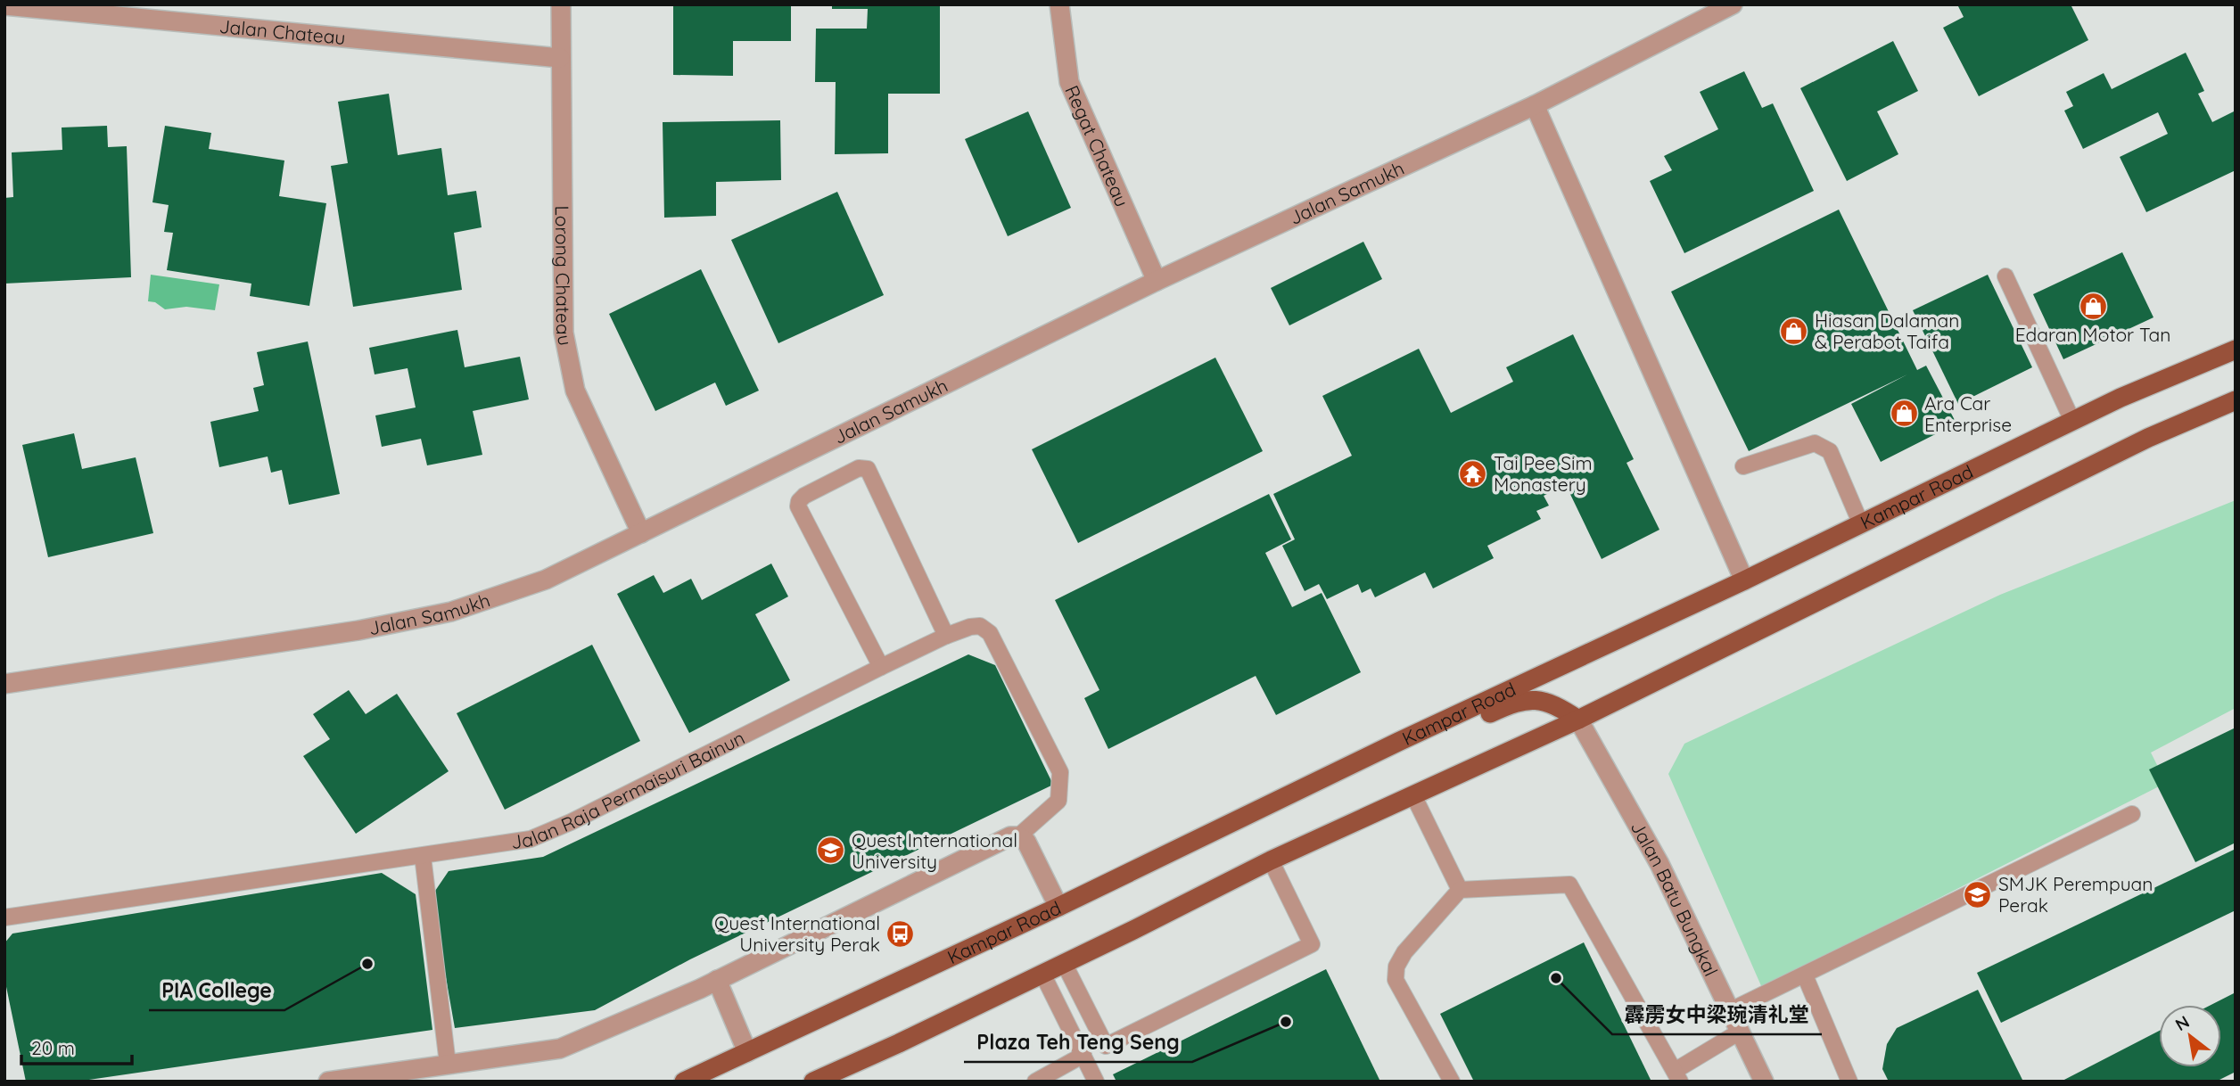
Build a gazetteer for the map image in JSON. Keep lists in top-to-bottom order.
{
  "streets": {
    "main road": ["Kampar Road"],
    "street": [
      "Jalan Chateau",
      "Regat Chateau",
      "Jalan Samukh",
      "Lorong Chateau",
      "Jalan Raja Permaisuri Bainun",
      "Jalan Batu Bungkal"
    ]
  },
  "crossings": [
    ["Jalan Chateau", "Lorong Chateau"],
    ["Regat Chateau", "Jalan Samukh"],
    ["Jalan Samukh", "Lorong Chateau"]
  ],
  "places": {
    "shop": ["Edaran Motor Tan", "Hiasan Dalaman & Perabot Taifa", "Ara Car Enterprise"],
    "temple": ["Tai Pee Sim Monastery"],
    "school or university": ["Quest International University", "SMJK Perempuan Perak"],
    "bus stop": ["Quest International University Perak"],
    "other": ["PIA College", "霹雳女中梁琬清礼堂", "Plaza Teh Teng Seng"]
  },
  "scale_bar": "20 m",
  "north": "top left"
}
